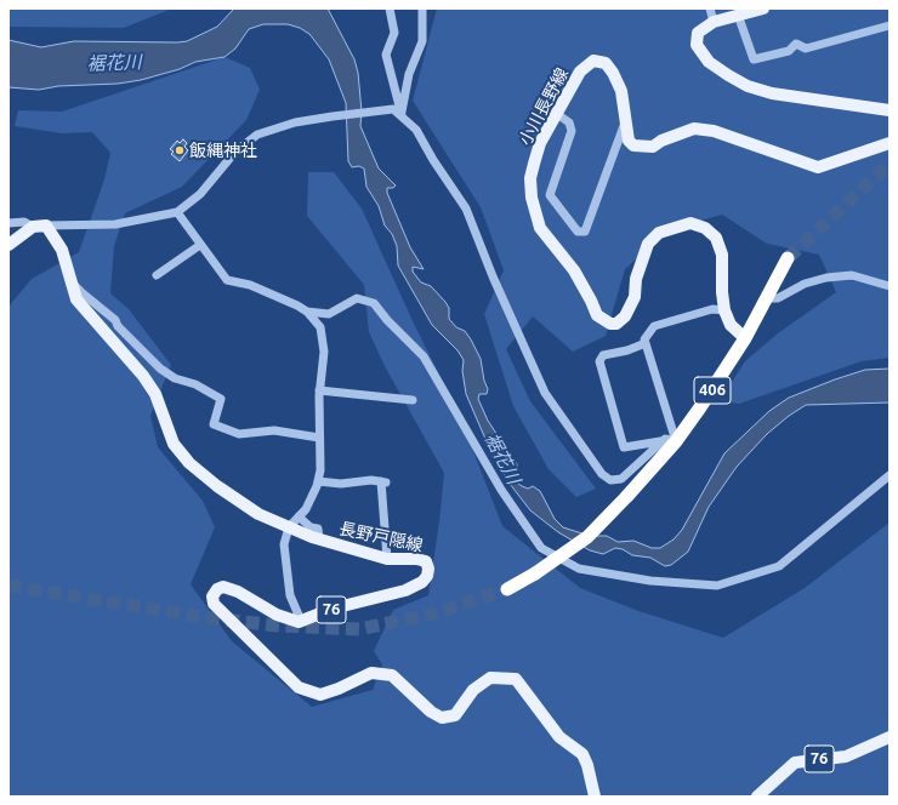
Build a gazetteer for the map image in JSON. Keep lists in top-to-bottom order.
{
  "streets": {
    "highway": ["406"],
    "main road": ["小川長野線", "長野戸隠線", "76"]
  },
  "crossings": [
    ["小川長野線", "406"],
    ["長野戸隠線", "76"]
  ],
  "water": ["裾花川"],
  "places": ["飯縄神社"]
}
